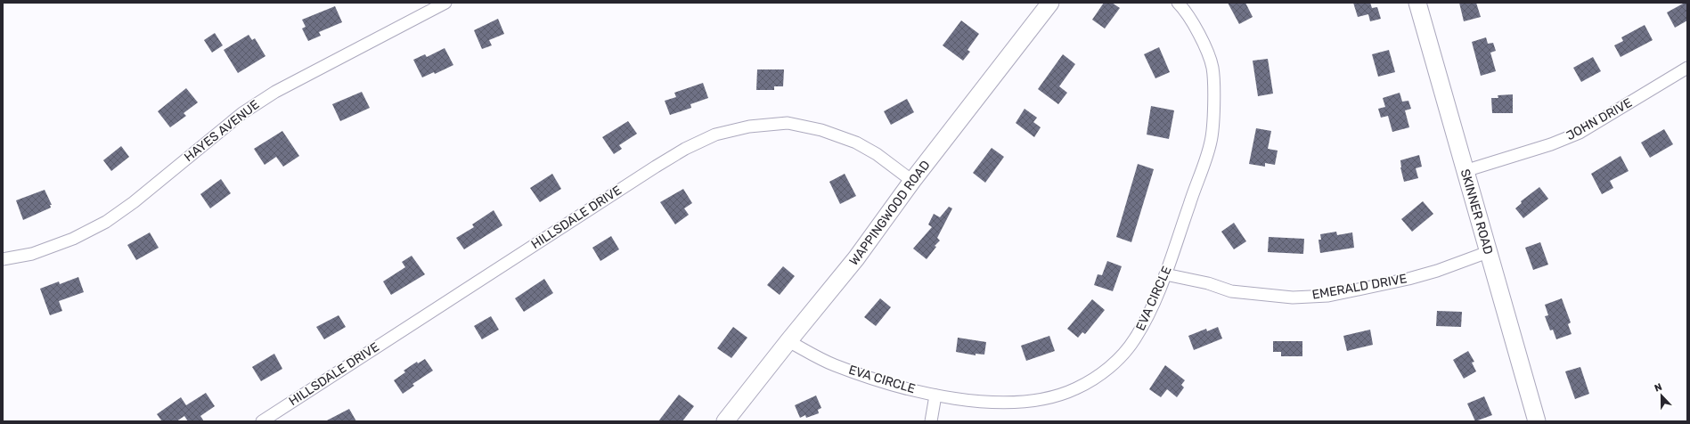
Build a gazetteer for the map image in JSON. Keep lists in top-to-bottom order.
{
  "streets": {
    "main road": ["SKINNER ROAD", "WAPPINGWOOD ROAD"],
    "street": [
      "JOHN DRIVE",
      "HAYES AVENUE",
      "HILLSDALE DRIVE",
      "EMERALD DRIVE",
      "EVA CIRCLE"
    ]
  },
  "crossings": [
    ["JOHN DRIVE", "SKINNER ROAD"],
    ["SKINNER ROAD", "EMERALD DRIVE"],
    ["WAPPINGWOOD ROAD", "HILLSDALE DRIVE"],
    ["WAPPINGWOOD ROAD", "EVA CIRCLE"],
    ["EMERALD DRIVE", "EVA CIRCLE"]
  ],
  "north": "top"
}
